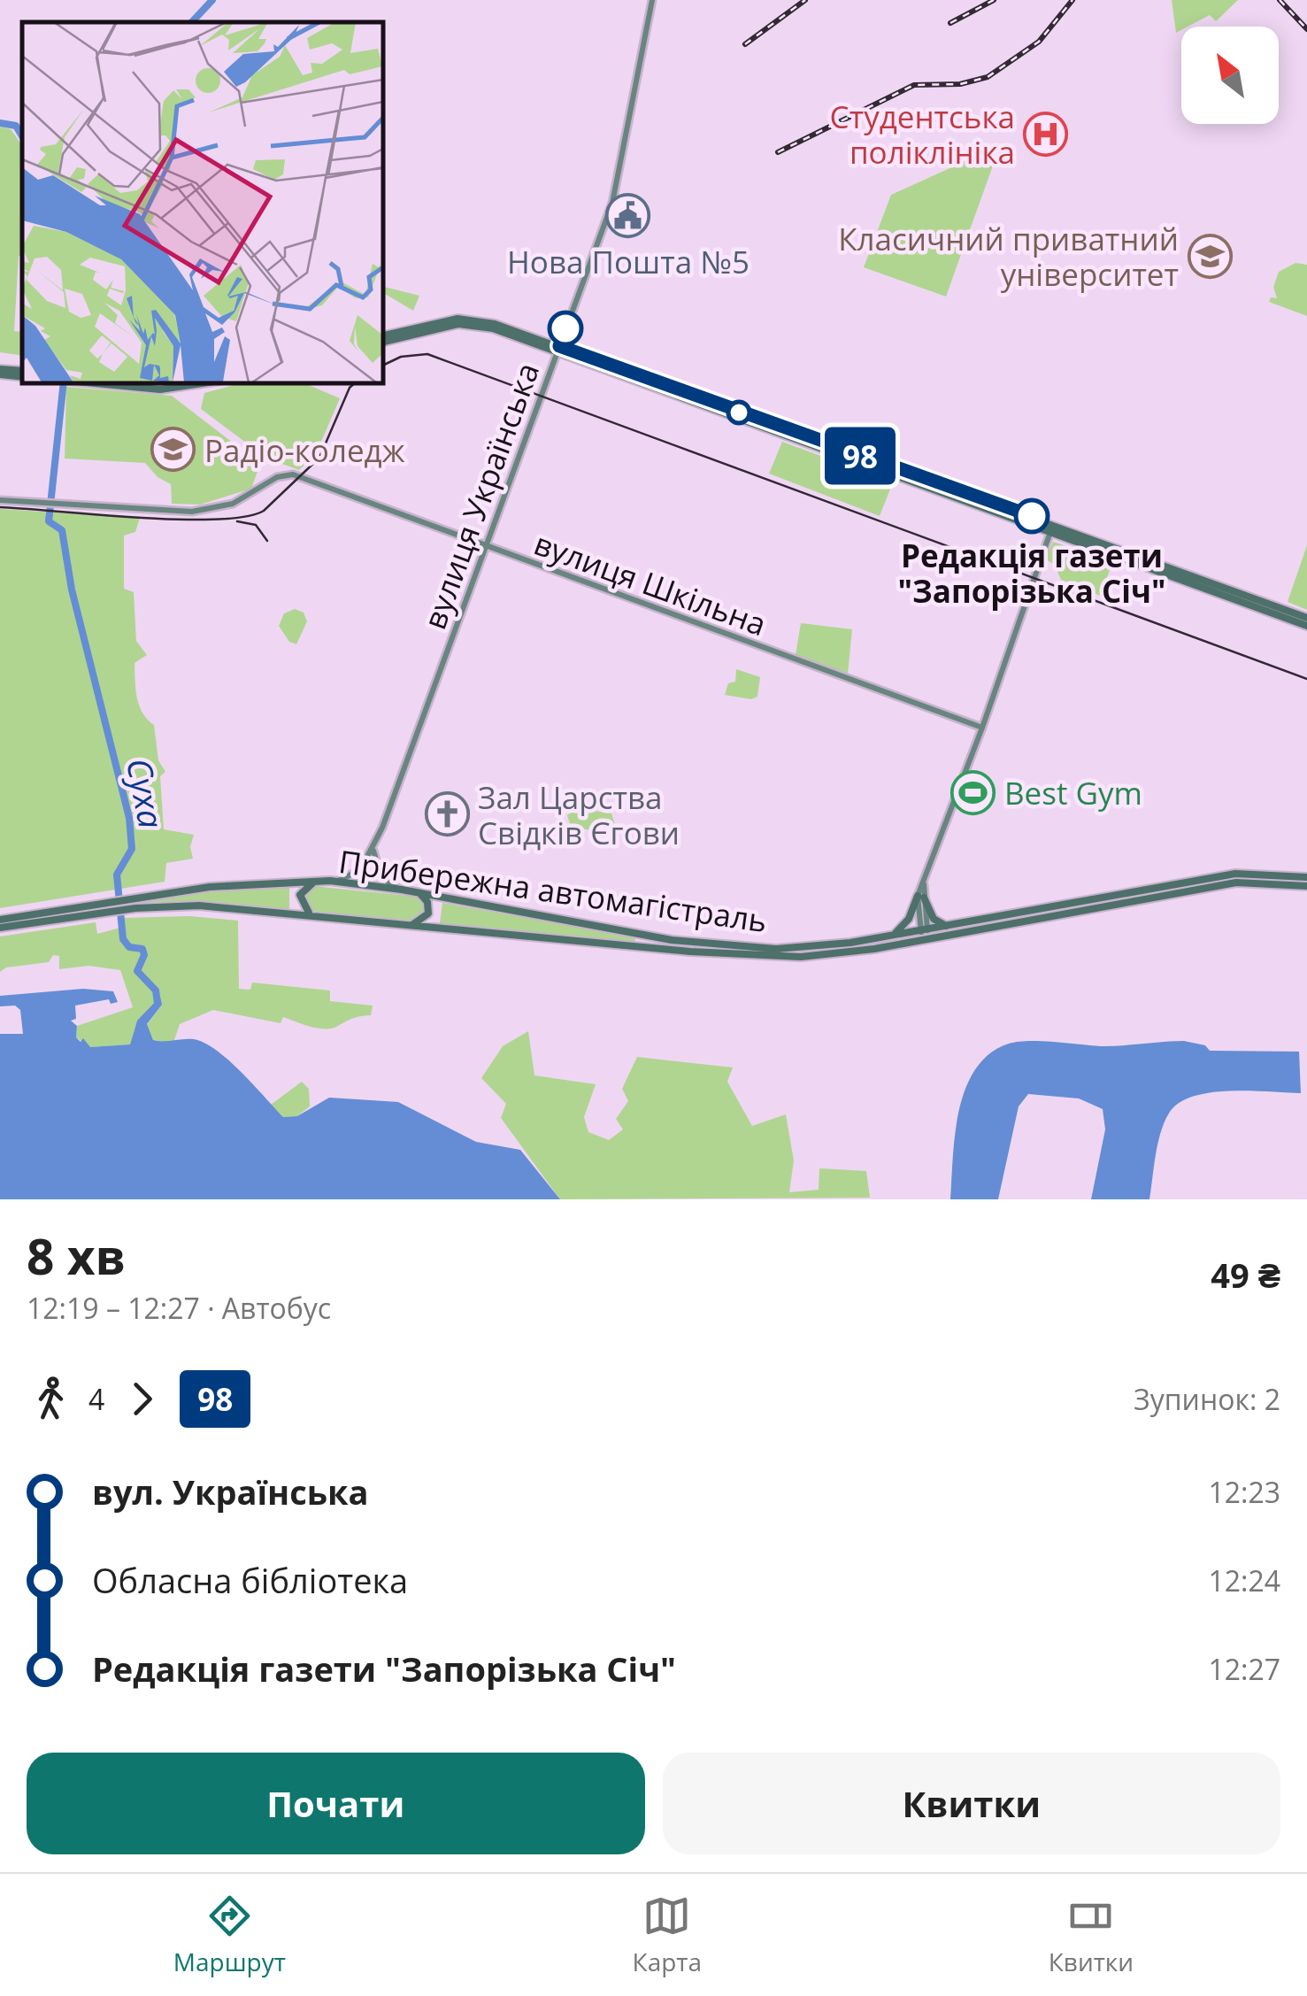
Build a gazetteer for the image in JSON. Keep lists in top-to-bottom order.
{
  "streets": {
    "main road": ["вулиця Українська", "вулиця Шкільна", "Прибережна автомагістраль"]
  },
  "crossings": [
    ["вулиця Українська", "вулиця Шкільна"],
    ["вулиця Українська", "Прибережна автомагістраль"]
  ],
  "water": ["Суха"],
  "places": {
    "hospital": ["Студентська поліклініка"],
    "public building": ["Нова Пошта №5"],
    "school or university": ["Класичний приватний університет", "Радіо-коледж"],
    "other": ["Редакція газети \"Запорізька Січ\""],
    "sports": ["Best Gym"],
    "church": ["Зал Царства Свідків Єгови"]
  },
  "lines": ["bus line 98"],
  "north": "top left",
  "page": {
    "on_map": "98",
    "heading": ["8 хв", "12:19 – 12:27 · Автобус", "49 ₴"],
    "legs": ["4", "98", "Зупинок: 2"],
    "list": [
      {
        "name": "вул. Українська",
        "value": "12:23"
      },
      {
        "name": "Обласна бібліотека",
        "value": "12:24"
      },
      {
        "name": "Редакція газети \"Запорізька Січ\"",
        "value": "12:27"
      }
    ],
    "buttons": ["Почати", "Квитки"],
    "tabs": ["Маршрут", "Карта", "Квитки"]
  }
}
